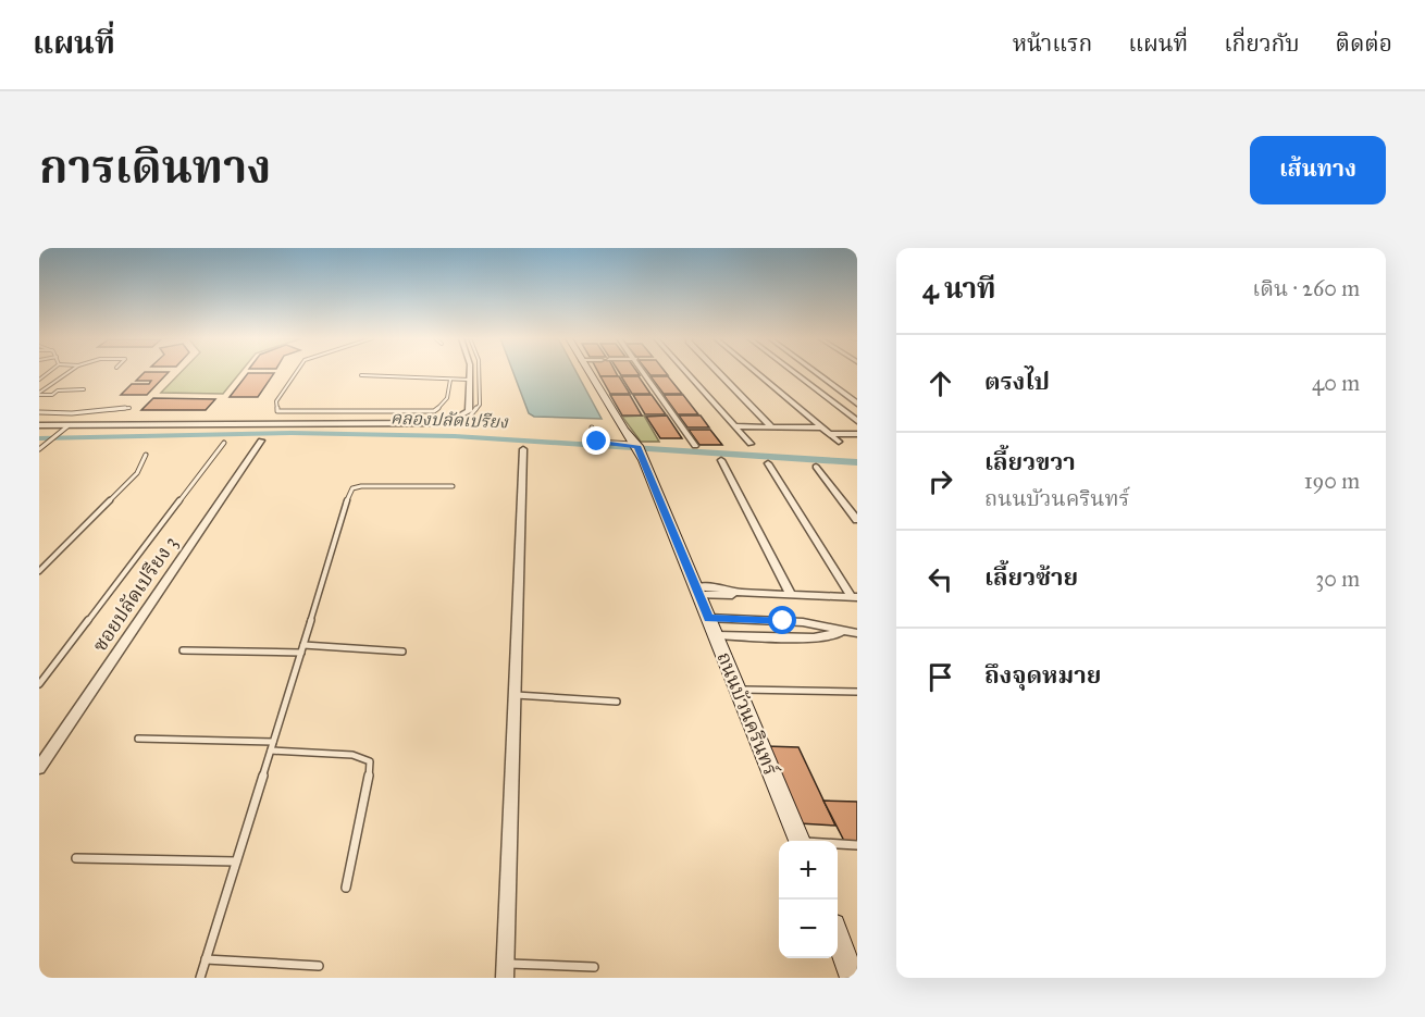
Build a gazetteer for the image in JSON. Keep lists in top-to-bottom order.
{
  "streets": {
    "street": ["ซอยปลัดเปรียง 3", "ถนนบัวนครินทร์"]
  },
  "water": ["คลองปลัดเปรียง"],
  "page": {
    "header": "แผนที่",
    "nav": [
      "หน้าแรก",
      "แผนที่",
      "เกี่ยวกับ",
      "ติดต่อ"
    ],
    "title": "การเดินทาง",
    "buttons": "เส้นทาง",
    "heading": ["4 นาที", "เดิน · 260 m"],
    "list": [
      ["ตรงไป", "40 m"],
      ["เลี้ยวขวา", "ถนนบัวนครินทร์", "190 m"],
      ["เลี้ยวซ้าย", "30 m"],
      "ถึงจุดหมาย"
    ],
    "map_buttons": ["+", "−"]
  }
}
